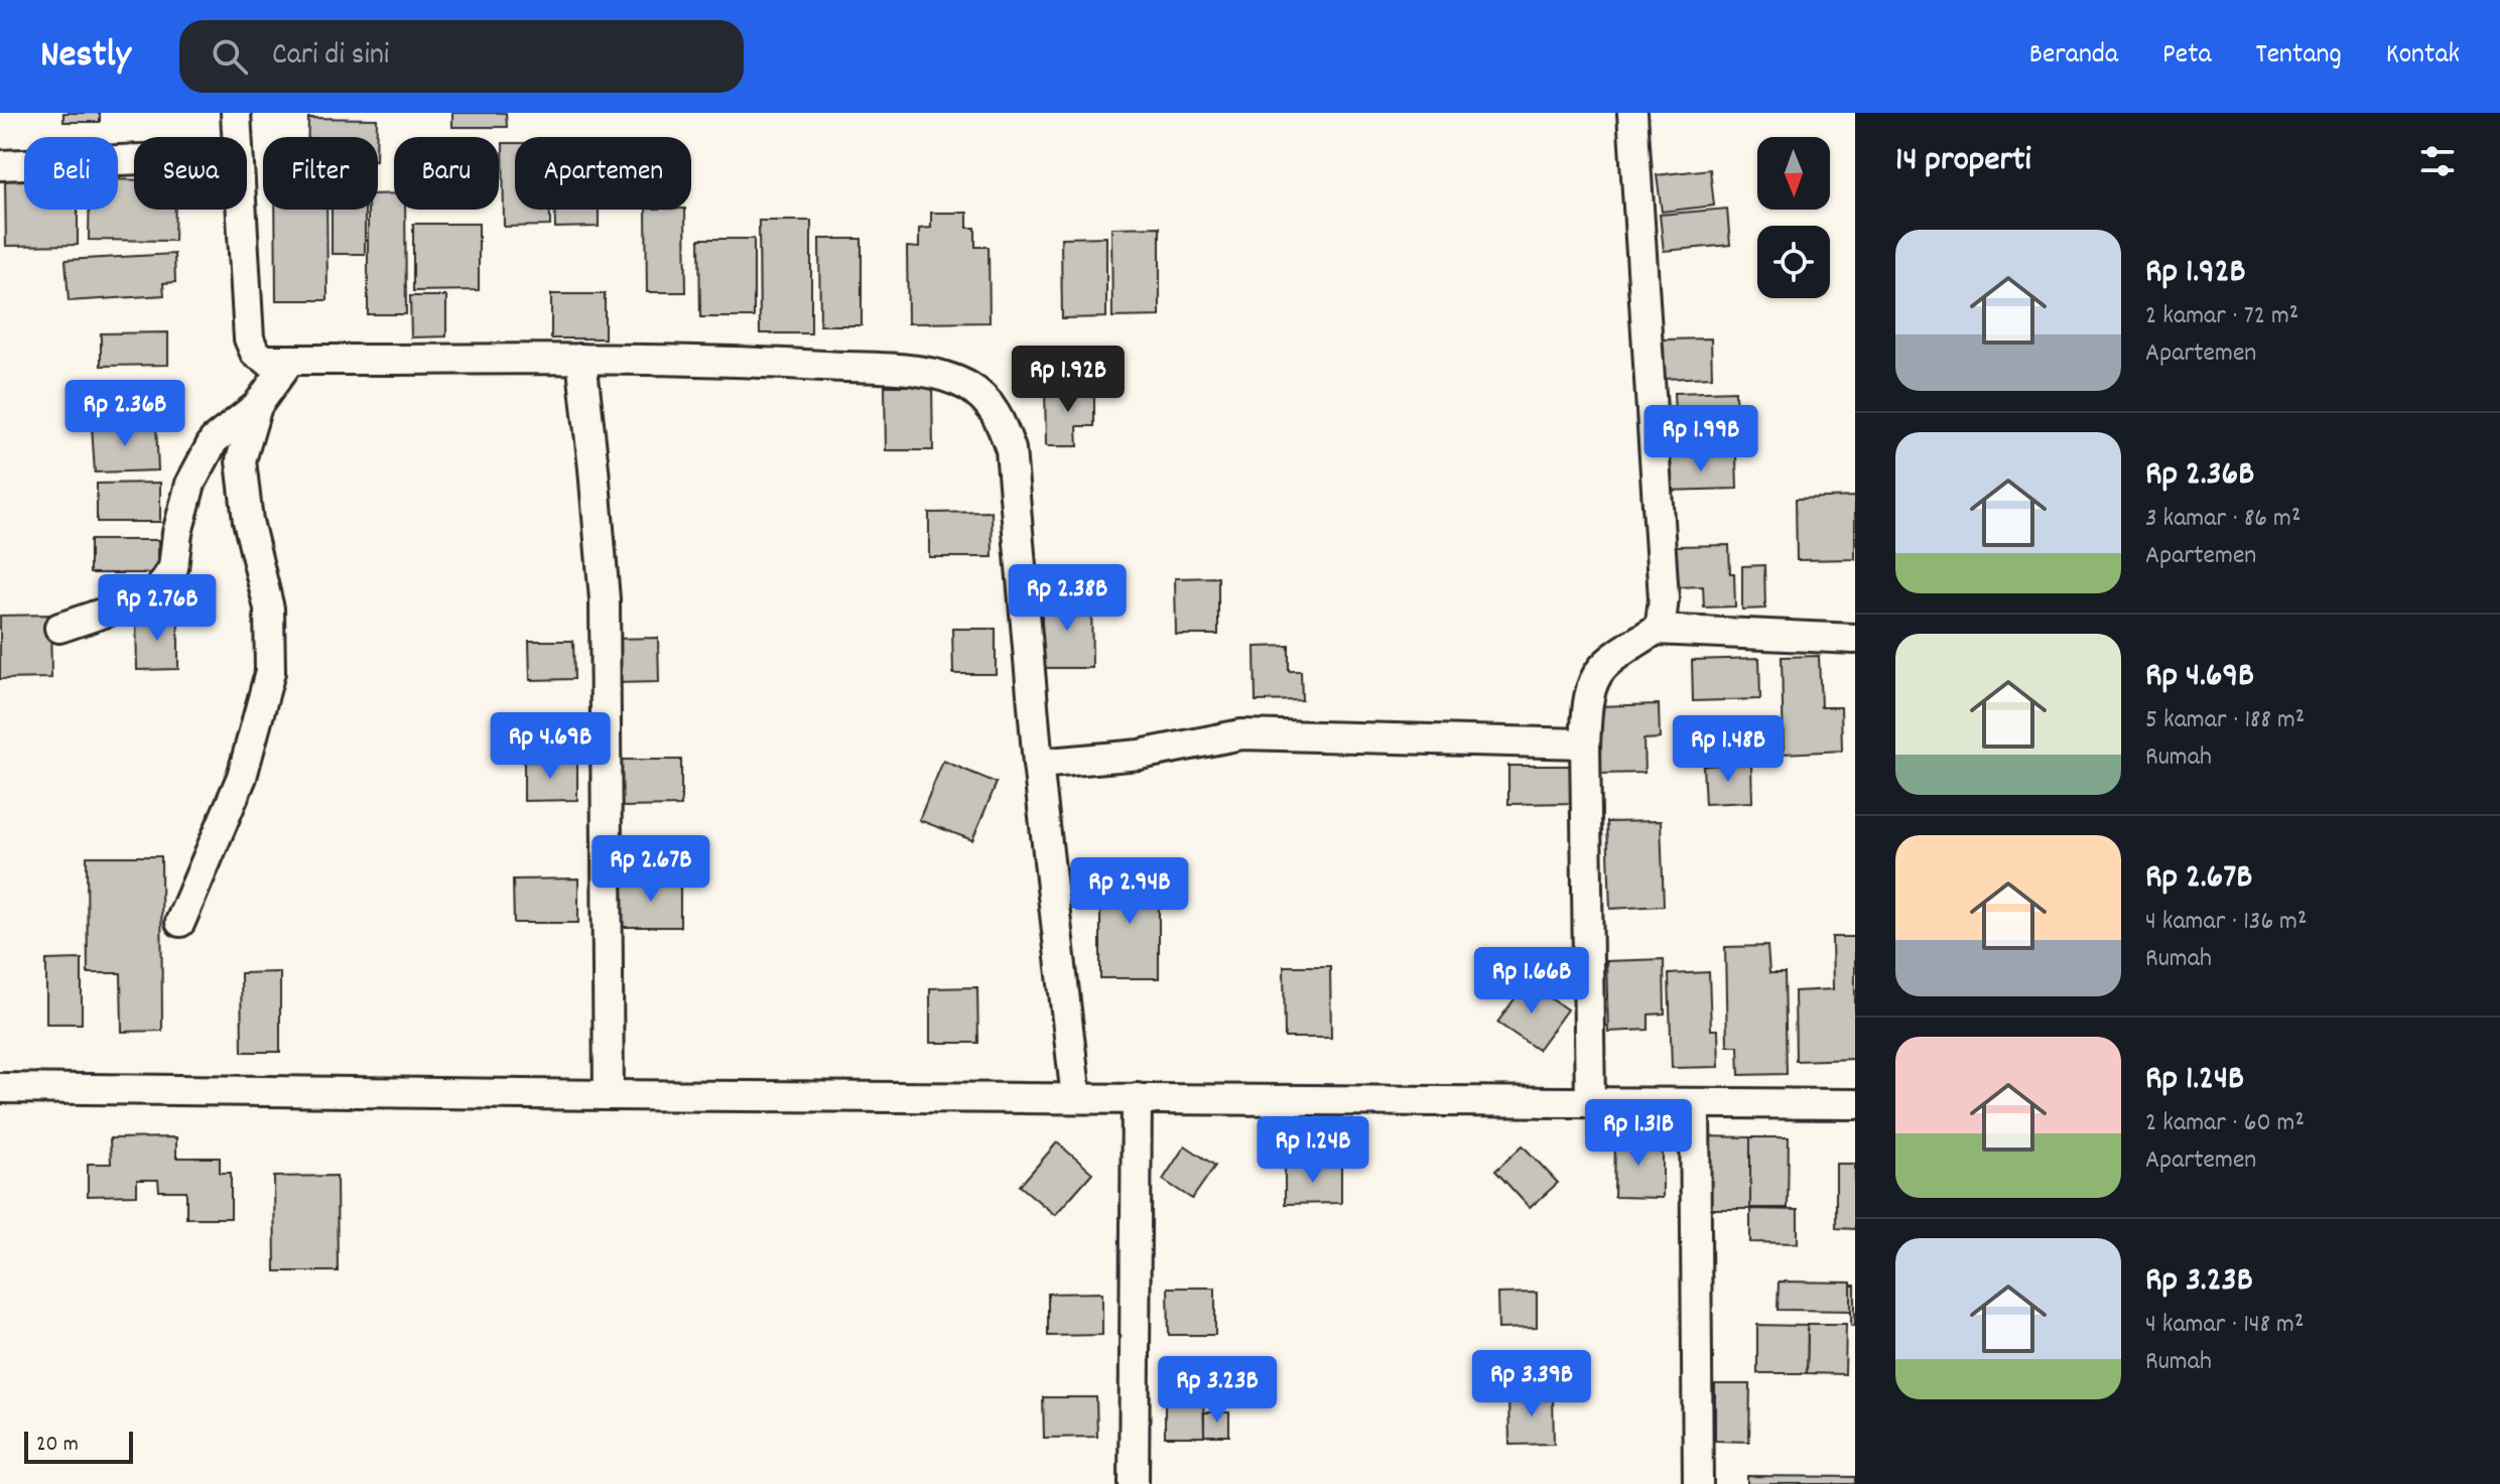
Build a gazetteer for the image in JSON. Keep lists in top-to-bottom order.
{
  "scale_bar": "20 m",
  "north": "bottom",
  "page": {
    "header": "Nestly",
    "search": "Cari di sini",
    "nav": [
      "Beranda",
      "Peta",
      "Tentang",
      "Kontak"
    ],
    "heading": "14 properti",
    "chip": [
      "Beli",
      "Sewa",
      "Filter",
      "Baru",
      "Apartemen"
    ],
    "list": [
      {
        "name": "Rp 1.92B",
        "note": "2 kamar · 72 m² · Apartemen"
      },
      {
        "name": "Rp 2.36B",
        "note": "3 kamar · 86 m² · Apartemen"
      },
      {
        "name": "Rp 4.69B",
        "note": "5 kamar · 188 m² · Rumah"
      },
      {
        "name": "Rp 2.67B",
        "note": "4 kamar · 136 m² · Rumah"
      },
      {
        "name": "Rp 1.24B",
        "note": "2 kamar · 60 m² · Apartemen"
      },
      {
        "name": "Rp 3.23B",
        "note": "4 kamar · 148 m² · Rumah"
      }
    ],
    "price": [
      "Rp 1.92B",
      "Rp 2.36B",
      "Rp 1.99B",
      "Rp 2.38B",
      "Rp 2.76B",
      "Rp 4.69B",
      "Rp 1.48B",
      "Rp 2.67B",
      "Rp 2.94B",
      "Rp 1.66B",
      "Rp 1.31B",
      "Rp 1.24B",
      "Rp 3.39B",
      "Rp 3.23B"
    ],
    "scale": "20 m"
  }
}
